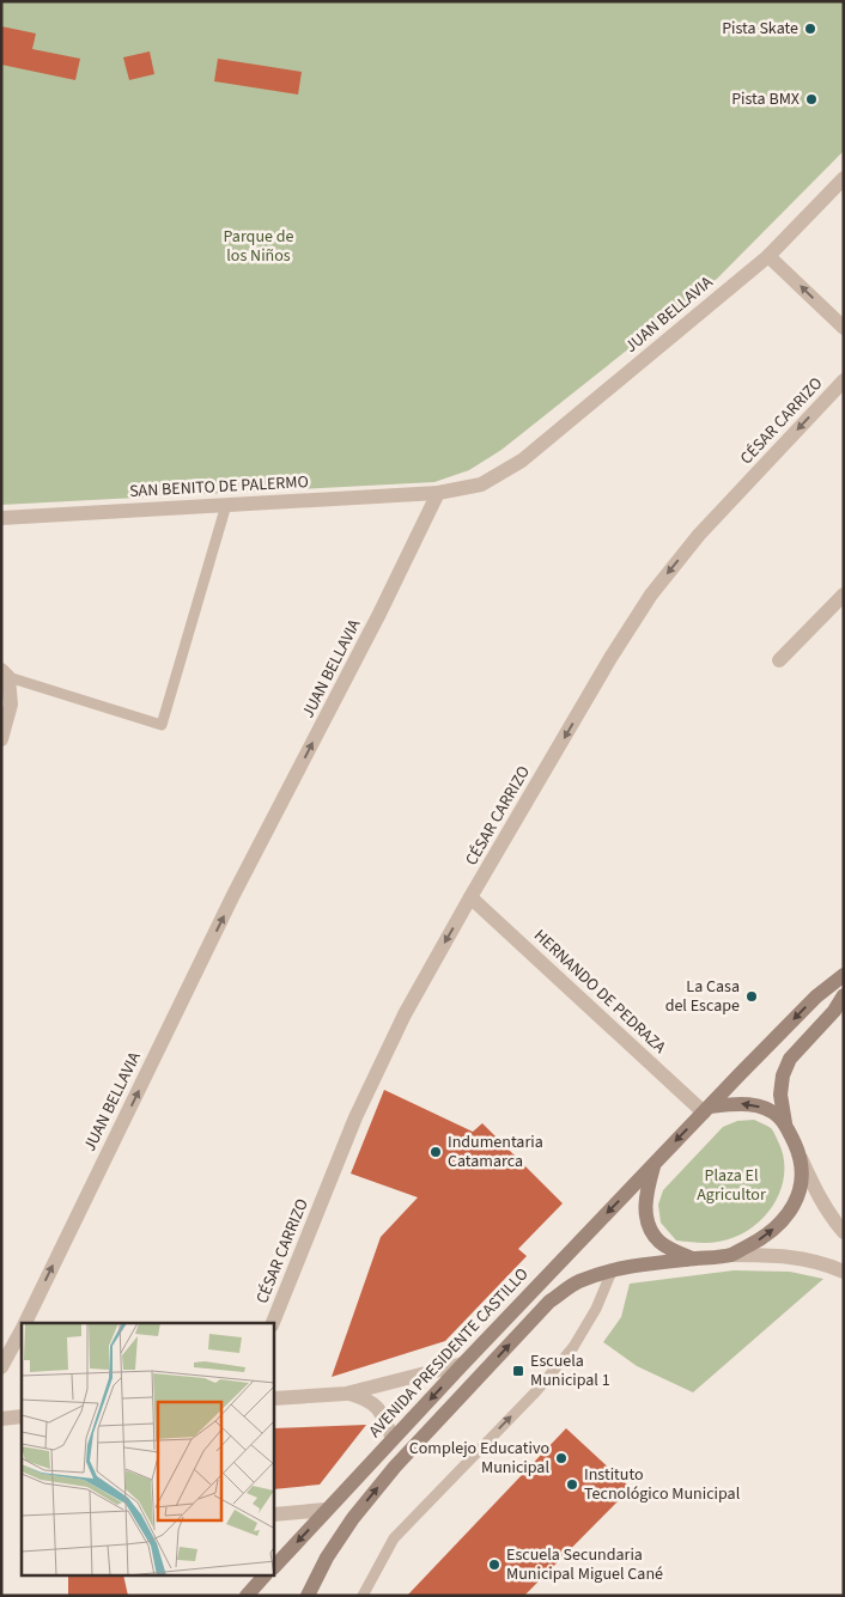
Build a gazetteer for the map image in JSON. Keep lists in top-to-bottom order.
{
  "streets": {
    "main road": ["AVENIDA PRESIDENTE CASTILLO"],
    "street": [
      "JUAN BELLAVIA",
      "CÉSAR CARRIZO",
      "SAN BENITO DE PALERMO",
      "HERNANDO DE PEDRAZA"
    ]
  },
  "crossings": [
    ["JUAN BELLAVIA", "SAN BENITO DE PALERMO"],
    ["CÉSAR CARRIZO", "HERNANDO DE PEDRAZA"],
    ["HERNANDO DE PEDRAZA", "AVENIDA PRESIDENTE CASTILLO"]
  ],
  "one_way": ["JUAN BELLAVIA", "CÉSAR CARRIZO"],
  "parks": ["Parque de los Niños", "Plaza El Agricultor"],
  "places": {
    "other": [
      "Pista Skate",
      "Pista BMX",
      "La Casa del Escape",
      "Indumentaria Catamarca",
      "Complejo Educativo Municipal",
      "Instituto Tecnológico Municipal",
      "Escuela Secundaria Municipal Miguel Cané"
    ],
    "transit": ["Escuela Municipal 1"]
  }
}
